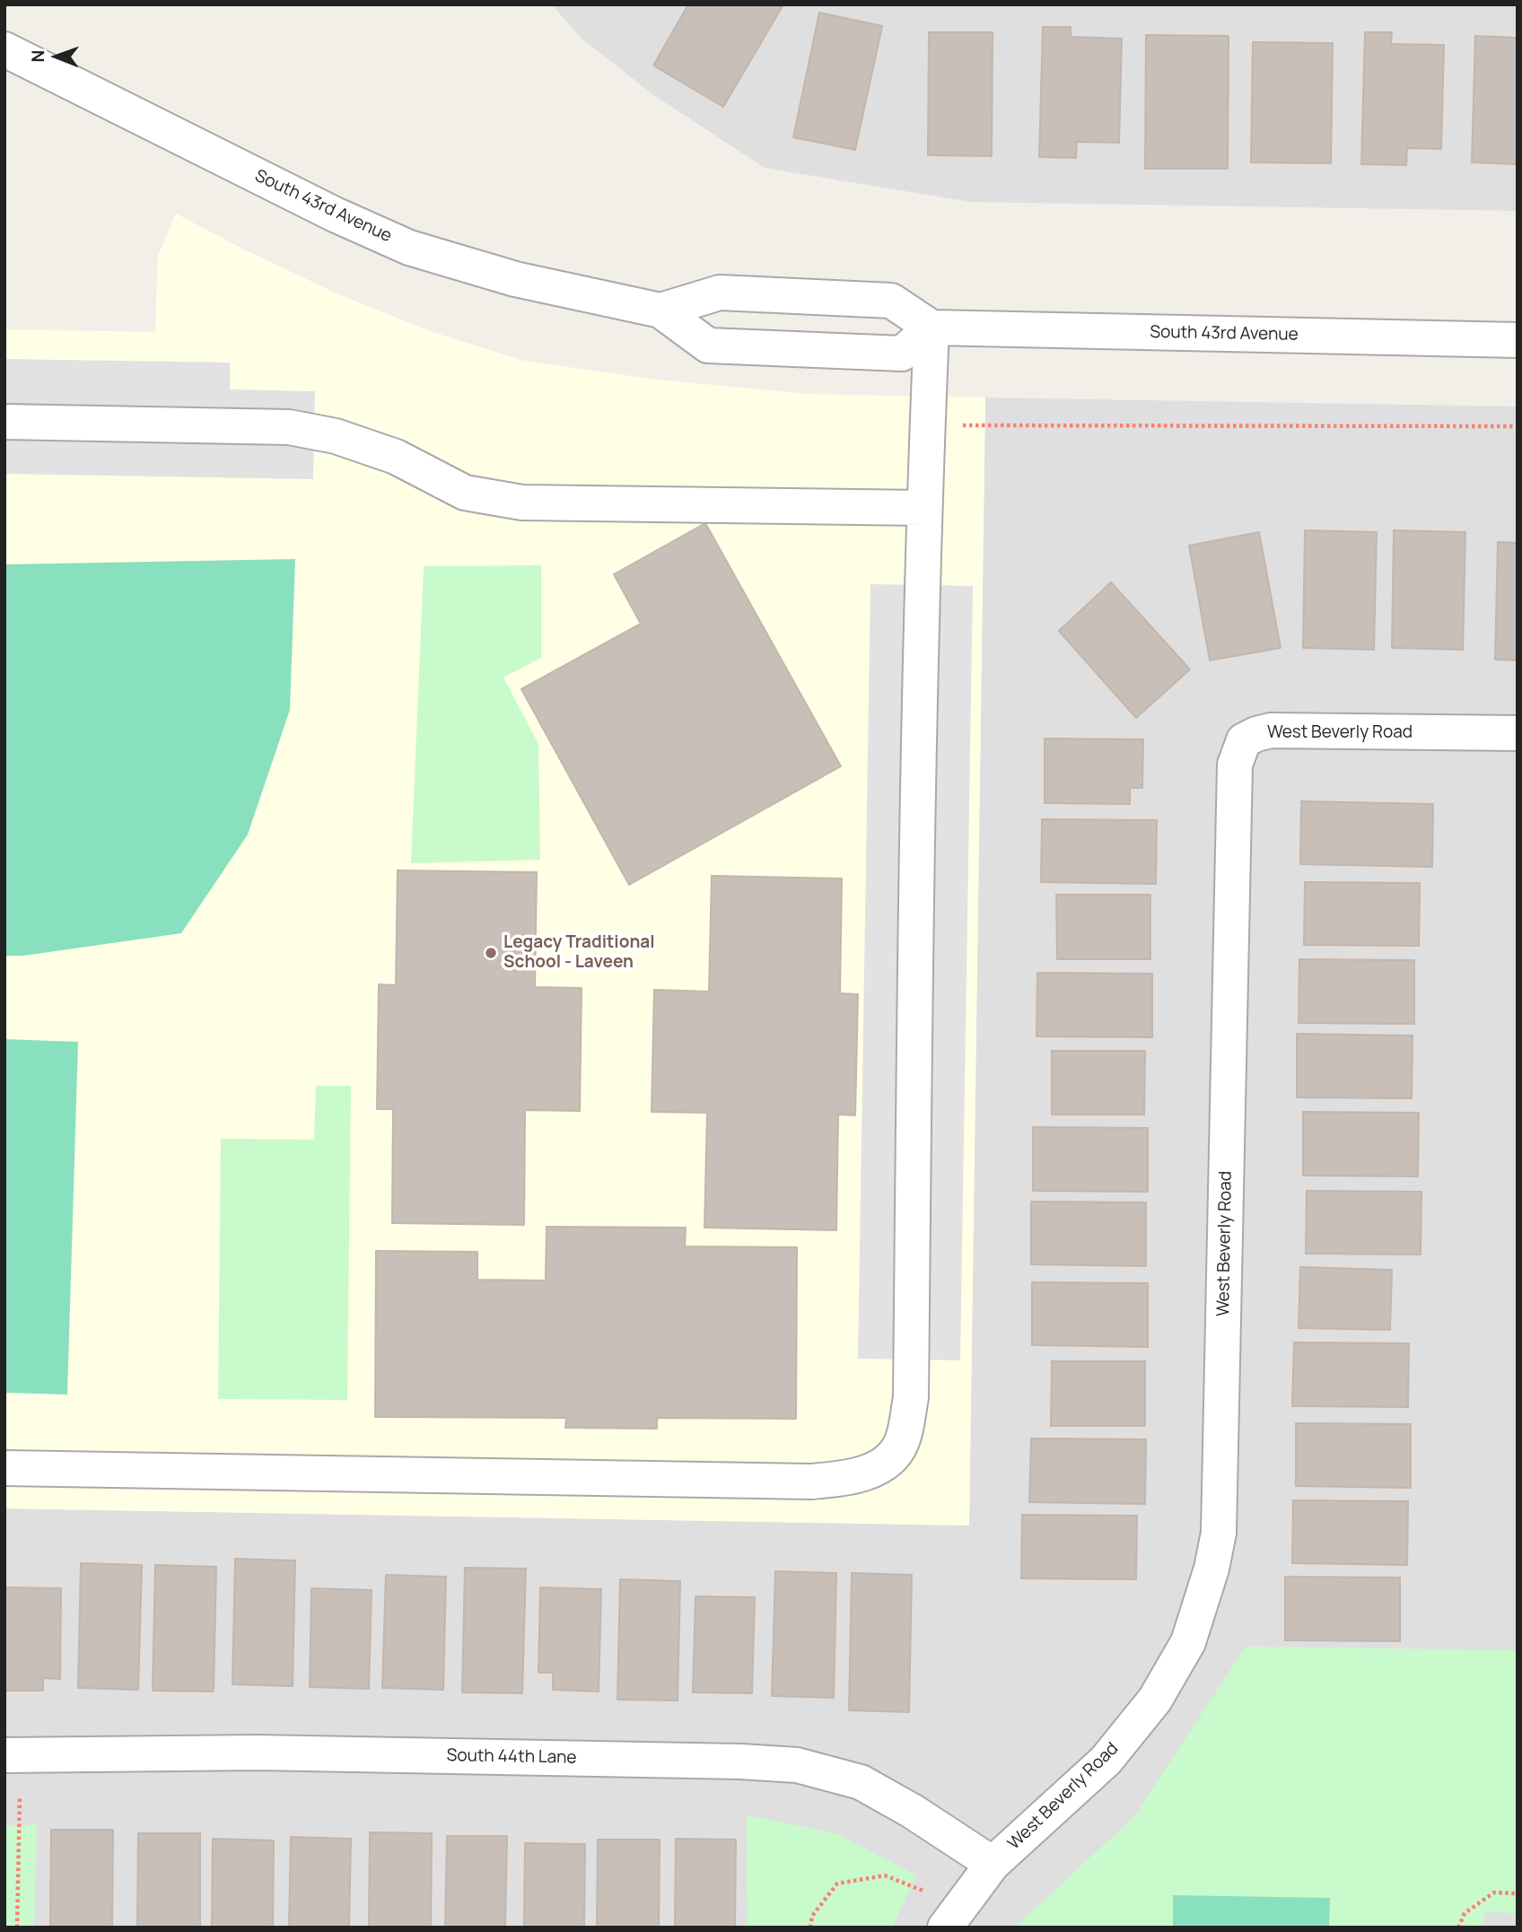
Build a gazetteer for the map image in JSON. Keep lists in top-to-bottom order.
{
  "streets": {
    "street": ["South 43rd Avenue", "West Beverly Road", "South 44th Lane"]
  },
  "crossings": [
    ["West Beverly Road", "South 44th Lane"]
  ],
  "places": ["Legacy Traditional School - Laveen"],
  "north": "left"
}
